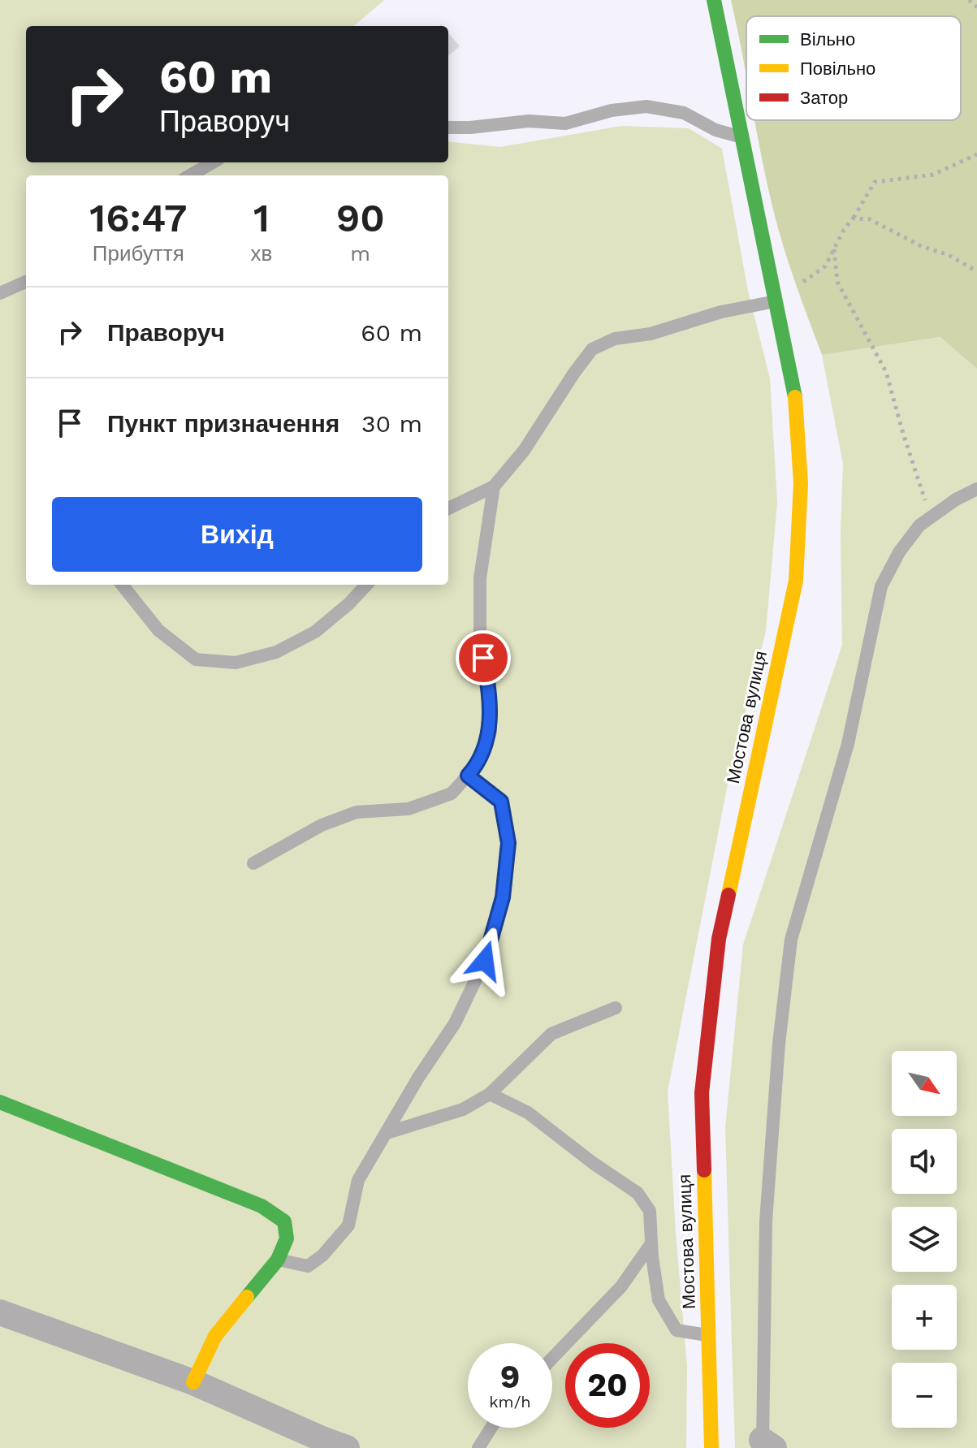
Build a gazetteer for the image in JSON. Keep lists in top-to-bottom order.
{
  "streets": {
    "street": ["Мостова вулиця"]
  },
  "legend": ["Вільно", "Повільно", "Затор"],
  "north": "bottom right",
  "page": {
    "turn": ["60 m", "Праворуч"],
    "eta": [
      "16:47",
      "Прибуття",
      "1",
      "хв",
      "90",
      "m"
    ],
    "list": [
      {
        "name": "Праворуч",
        "value": "60 m"
      },
      {
        "name": "Пункт призначення",
        "value": "30 m"
      }
    ],
    "buttons": "Вихід",
    "map_buttons": ["+", "−"],
    "speed": "9 km/h",
    "limit": "20"
  }
}
